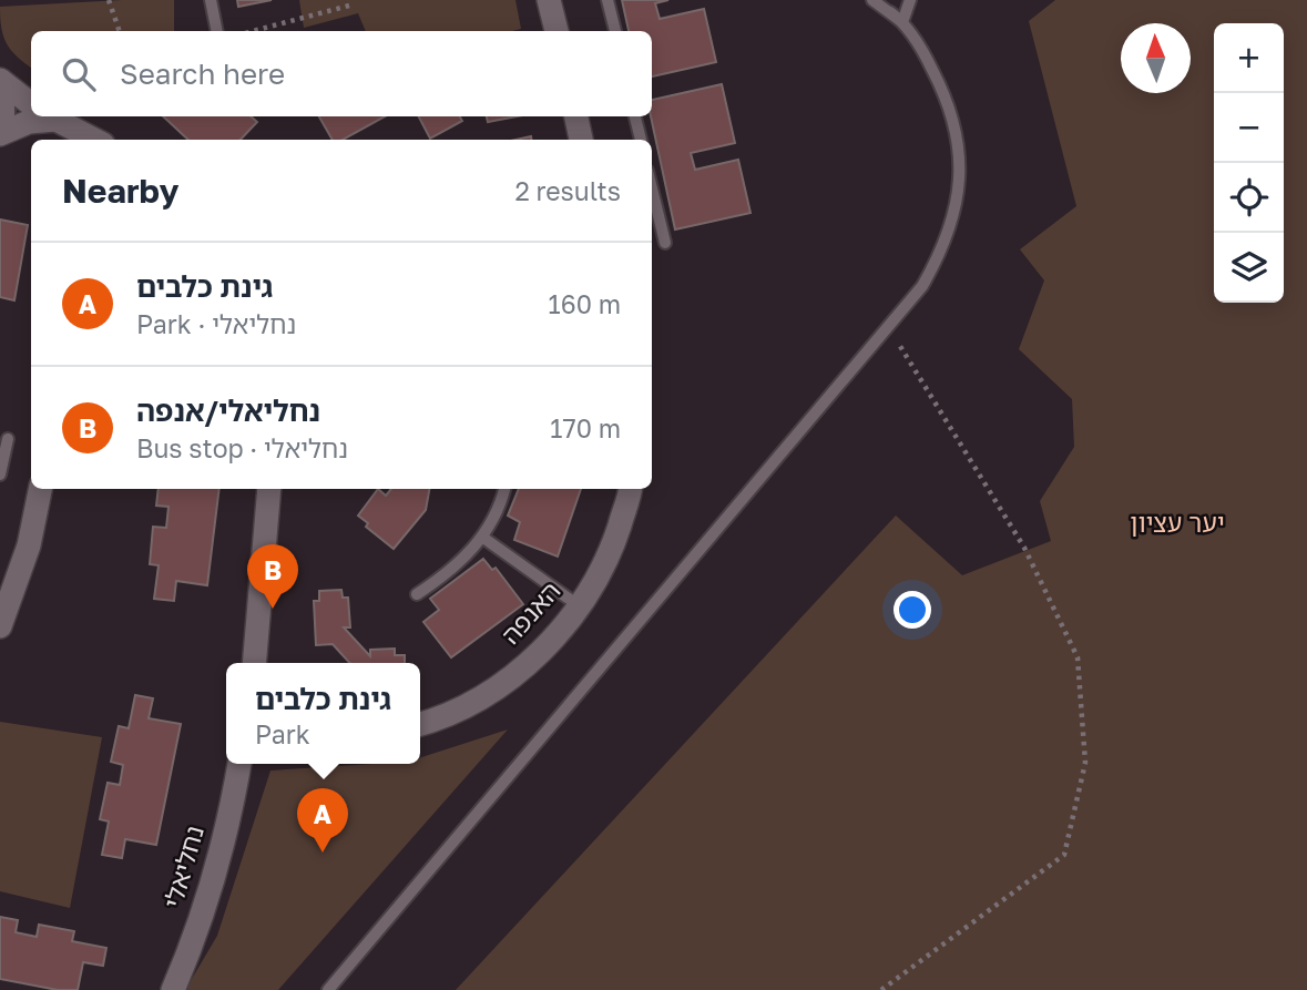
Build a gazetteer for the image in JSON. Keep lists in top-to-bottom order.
{
  "streets": {
    "street": ["האנפה", "נחליאלי"]
  },
  "parks": ["יער עציון"],
  "north": "top",
  "page": {
    "map_buttons": ["+", "−"],
    "search": "Search here",
    "heading": ["Nearby", "2 results"],
    "list": [
      {
        "mark": "A",
        "name": "גינת כלבים",
        "note": "Park · נחליאלי",
        "value": "160 m"
      },
      {
        "mark": "B",
        "name": "נחליאלי/אנפה",
        "note": "Bus stop · נחליאלי",
        "value": "170 m"
      }
    ],
    "pins": ["B", "A"],
    "popup": ["גינת כלבים", "Park"]
  }
}
